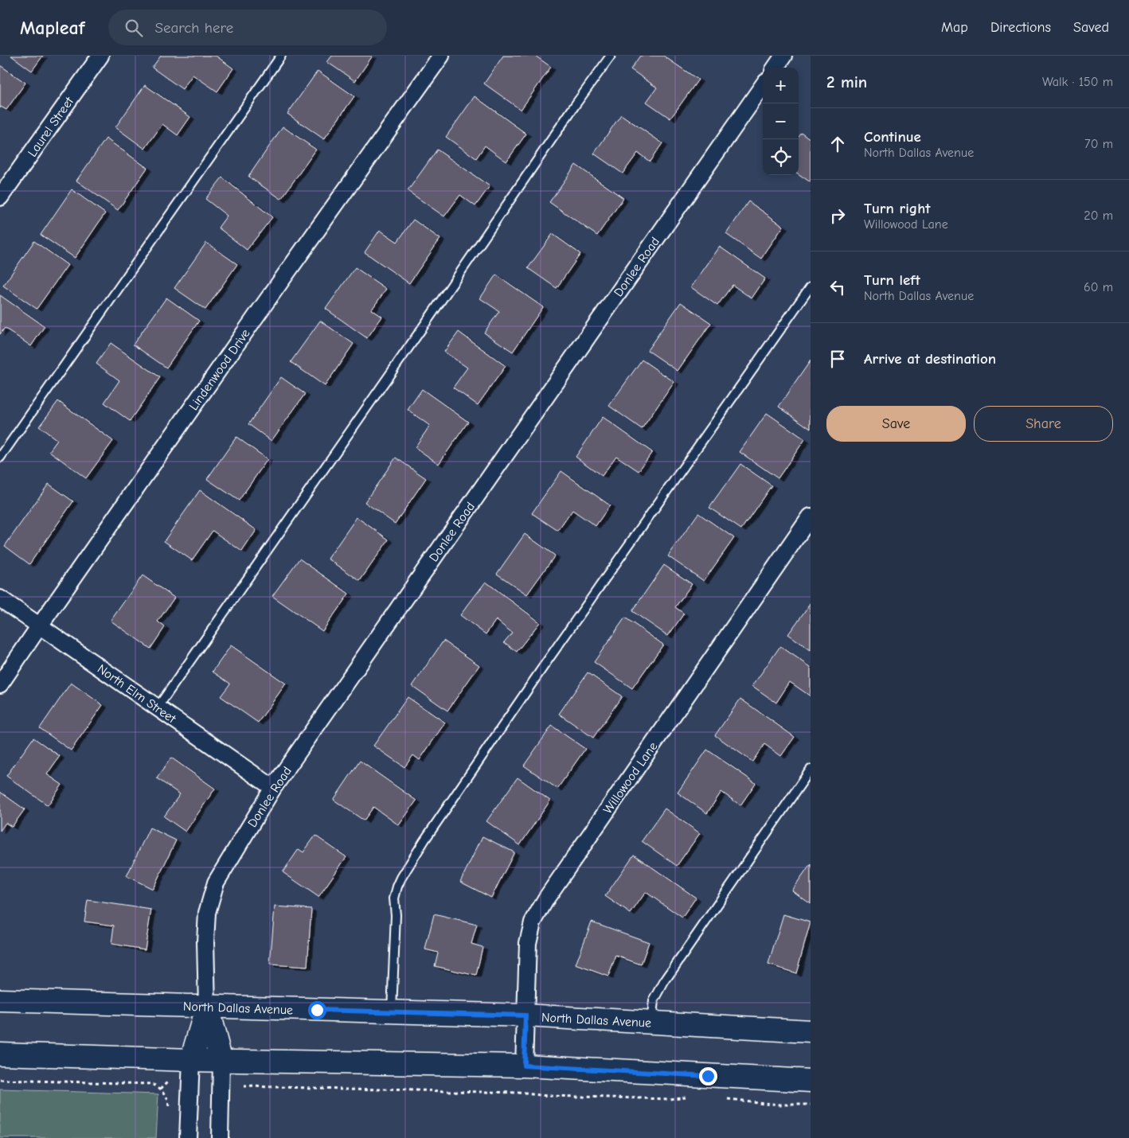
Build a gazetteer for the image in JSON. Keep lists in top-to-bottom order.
{
  "streets": {
    "main road": ["North Dallas Avenue"],
    "street": [
      "Laurel Street",
      "Donlee Road",
      "Lindenwood Drive",
      "North Elm Street",
      "Willowood Lane"
    ]
  },
  "crossings": [
    ["Donlee Road", "North Elm Street"],
    ["Donlee Road", "North Dallas Avenue"],
    ["Lindenwood Drive", "North Elm Street"],
    ["Willowood Lane", "North Dallas Avenue"]
  ],
  "page": {
    "header": "Mapleaf",
    "search": "Search here",
    "nav": ["Map", "Directions", "Saved"],
    "heading": ["2 min", "Walk · 150 m"],
    "map_buttons": ["+", "−"],
    "list": [
      ["Continue", "North Dallas Avenue", "70 m"],
      ["Turn right", "Willowood Lane", "20 m"],
      ["Turn left", "North Dallas Avenue", "60 m"],
      "Arrive at destination"
    ],
    "buttons": ["Save", "Share"]
  }
}
